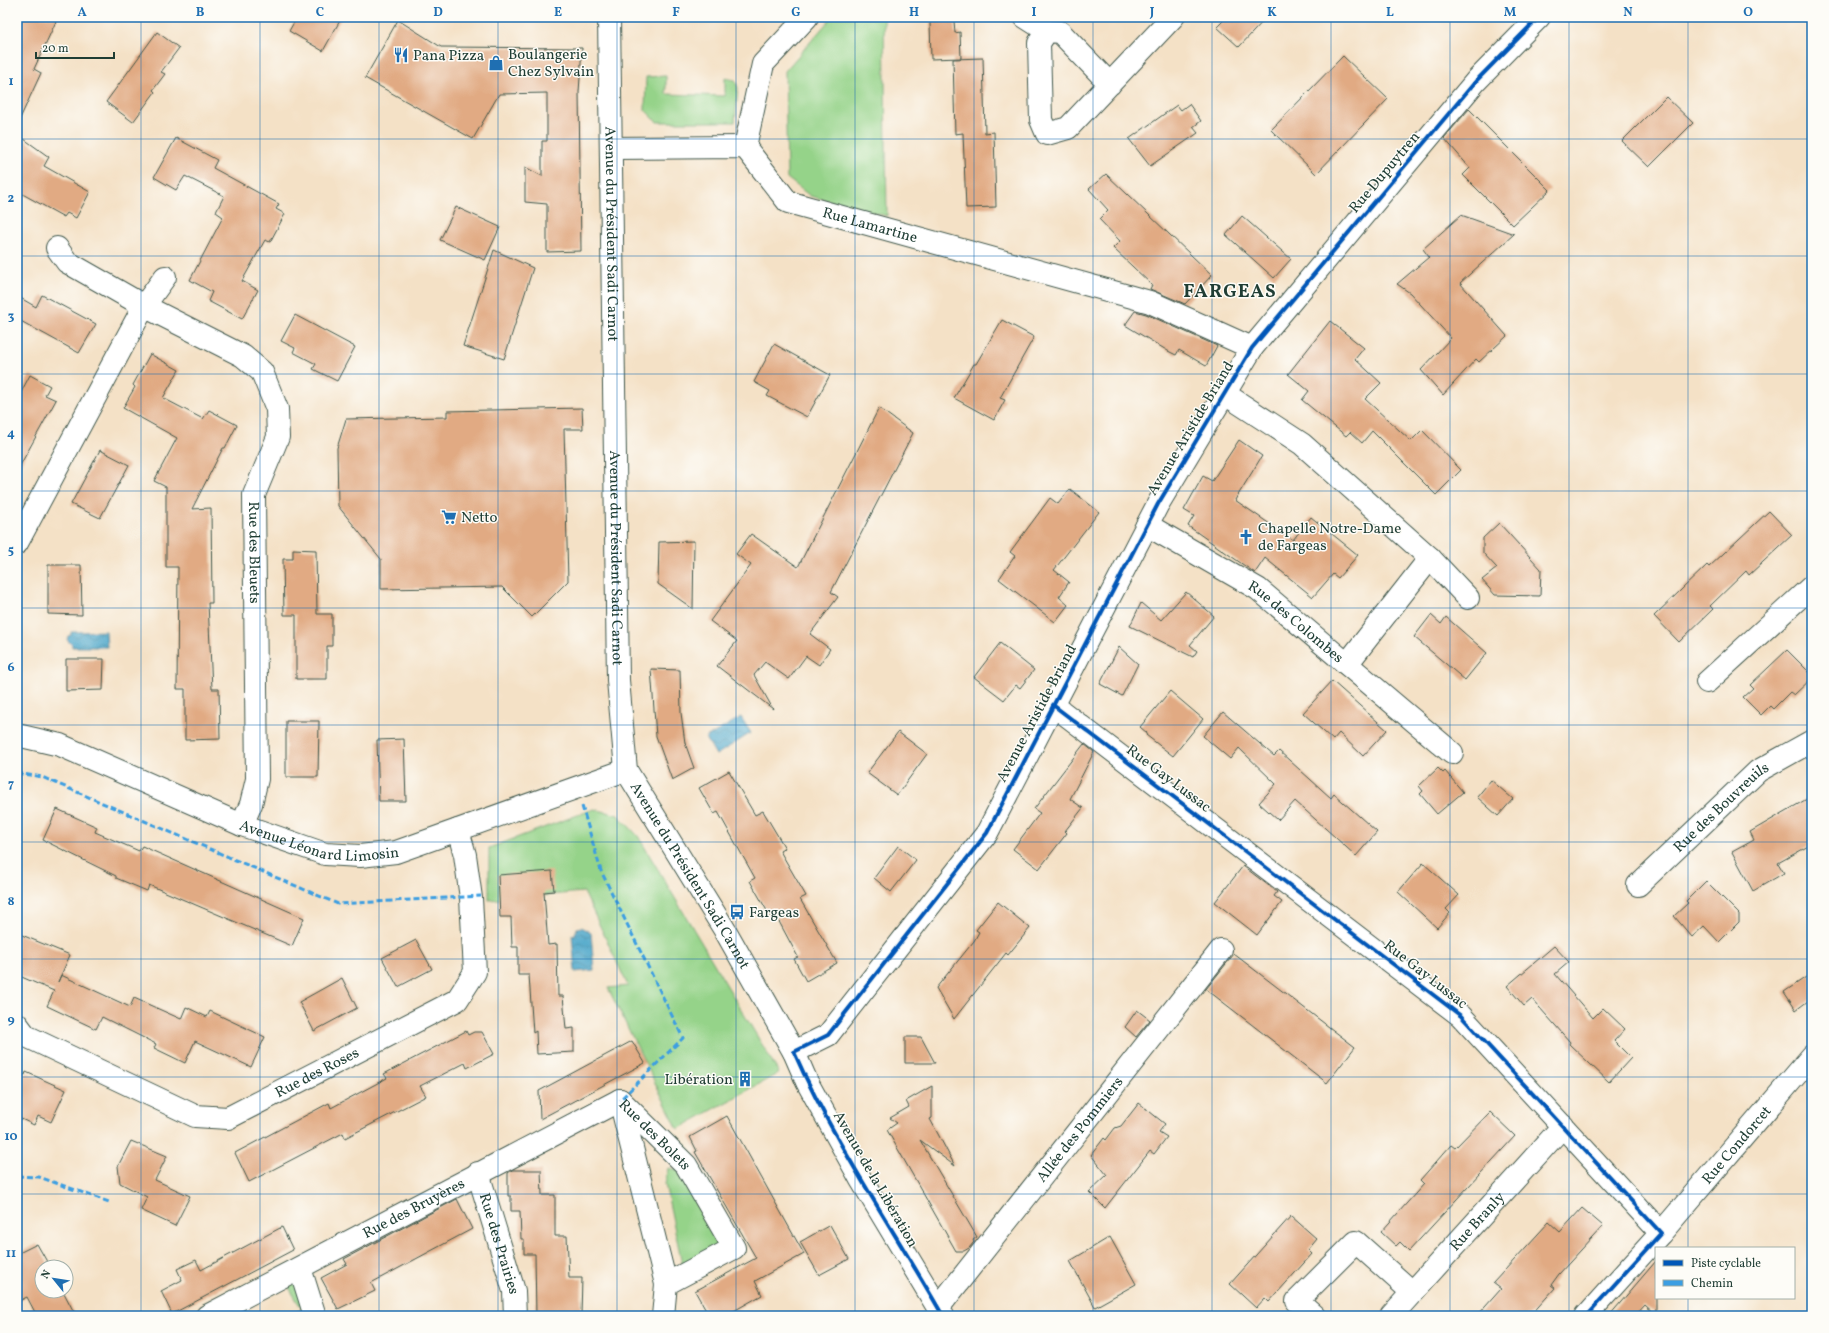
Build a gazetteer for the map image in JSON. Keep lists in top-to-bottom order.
{
  "streets": {
    "street": [
      "Rue Dupuytren",
      "Rue Lamartine",
      "Avenue du Président Sadi Carnot",
      "Avenue Aristide Briand",
      "Rue des Bleuets",
      "Rue des Colombes",
      "Rue Gay Lussac",
      "Rue des Bouvreuils",
      "Avenue Léonard Limosin",
      "Rue des Roses",
      "Allée des Pommiers",
      "Rue des Bolets",
      "Rue Condorcet",
      "Avenue de la Libération",
      "Rue des Bruyères",
      "Rue Branly",
      "Rue des Prairies"
    ]
  },
  "crossings": [
    ["Rue Dupuytren", "Rue Lamartine"],
    ["Rue Dupuytren", "Avenue Aristide Briand"],
    ["Rue Lamartine", "Avenue Aristide Briand"],
    ["Avenue du Président Sadi Carnot", "Avenue Aristide Briand"],
    ["Avenue du Président Sadi Carnot", "Avenue Léonard Limosin"],
    ["Avenue du Président Sadi Carnot", "Avenue de la Libération"],
    ["Avenue Aristide Briand", "Rue des Colombes"],
    ["Avenue Aristide Briand", "Rue Gay Lussac"],
    ["Avenue Aristide Briand", "Avenue de la Libération"],
    ["Rue des Bleuets", "Avenue Léonard Limosin"],
    ["Rue Gay Lussac", "Rue Condorcet"],
    ["Rue Gay Lussac", "Rue Branly"],
    ["Avenue Léonard Limosin", "Rue des Roses"],
    ["Allée des Pommiers", "Avenue de la Libération"],
    ["Rue des Bolets", "Rue des Bruyères"],
    ["Rue des Bruyères", "Rue des Prairies"]
  ],
  "districts": ["FARGEAS"],
  "places": {
    "restaurant": ["Pana Pizza"],
    "shop": ["Boulangerie Chez Sylvain"],
    "supermarket": ["Netto"],
    "church": ["Chapelle Notre-Dame de Fargeas"],
    "bus stop": ["Fargeas"],
    "building": ["Libération"]
  },
  "legend": ["Piste cyclable", "Chemin"],
  "scale_bar": "20 m",
  "north": "top left",
  "grid": {
    "columns": [
      "A",
      "B",
      "C",
      "D",
      "E",
      "F",
      "G",
      "H",
      "I",
      "J",
      "K",
      "L",
      "M",
      "N",
      "O"
    ],
    "rows": [
      "1",
      "2",
      "3",
      "4",
      "5",
      "6",
      "7",
      "8",
      "9",
      "10",
      "11"
    ]
  }
}
